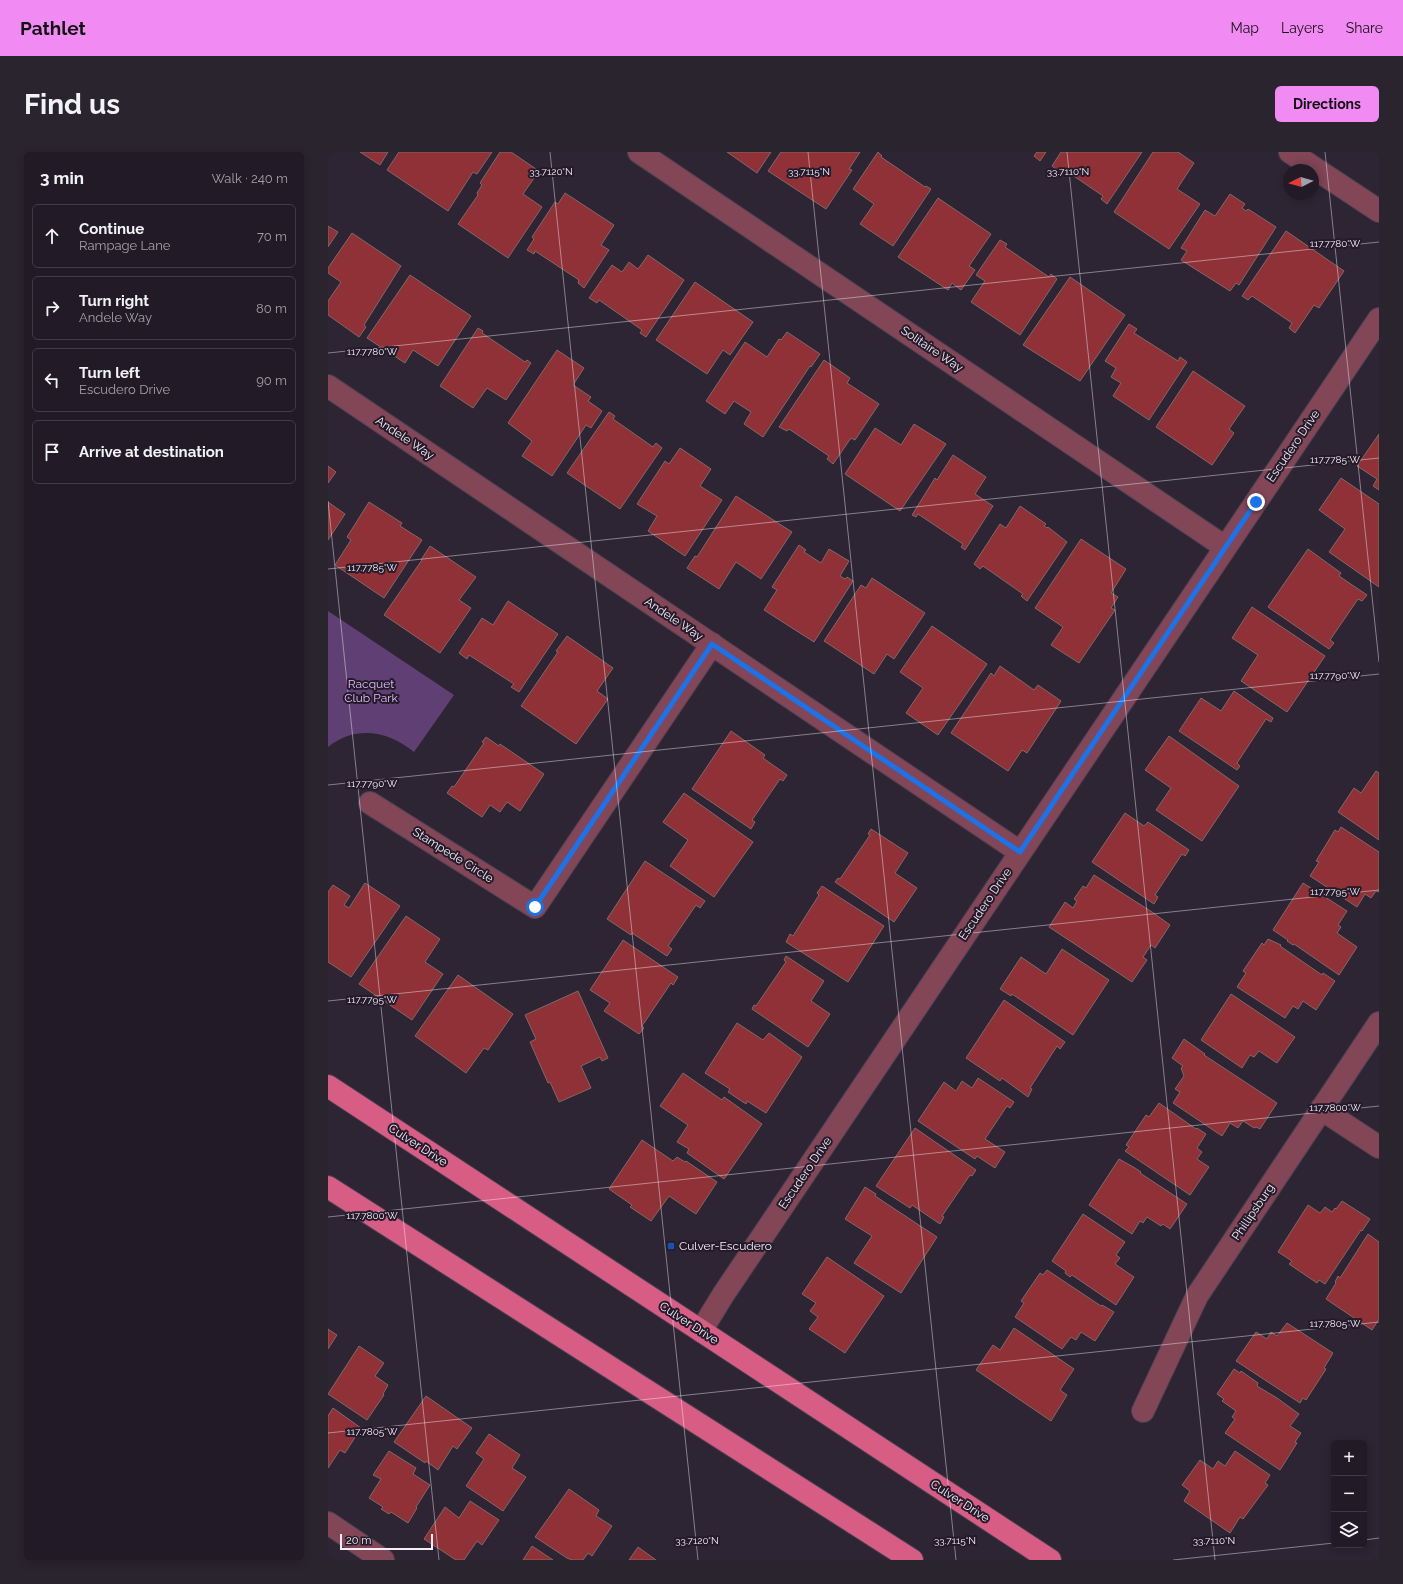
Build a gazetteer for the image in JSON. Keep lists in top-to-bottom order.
{
  "streets": {
    "main road": ["Culver Drive"],
    "street": [
      "Solitaire Way",
      "Andele Way",
      "Escudero Drive",
      "Stampede Circle",
      "Phillipsburg"
    ]
  },
  "crossings": [
    ["Solitaire Way", "Escudero Drive"],
    ["Andele Way", "Escudero Drive"],
    ["Andele Way", "Stampede Circle"],
    ["Escudero Drive", "Culver Drive"]
  ],
  "parks": ["Racquet Club Park"],
  "places": {
    "transit": ["Culver-Escudero"]
  },
  "scale_bar": "20 m",
  "north": "left",
  "page": {
    "header": "Pathlet",
    "nav": ["Map", "Layers", "Share"],
    "buttons": "Directions",
    "title": "Find us",
    "heading": ["3 min", "Walk · 240 m"],
    "list": [
      ["Continue", "Rampage Lane", "70 m"],
      ["Turn right", "Andele Way", "80 m"],
      ["Turn left", "Escudero Drive", "90 m"],
      "Arrive at destination"
    ],
    "map_buttons": ["+", "−"],
    "scale": "20 m"
  },
  "coordinates": [
    "33.7120°N",
    "33.7115°N",
    "33.7110°N",
    "117.7780°W",
    "117.7785°W",
    "117.7790°W",
    "117.7795°W",
    "117.7800°W",
    "117.7805°W"
  ]
}
